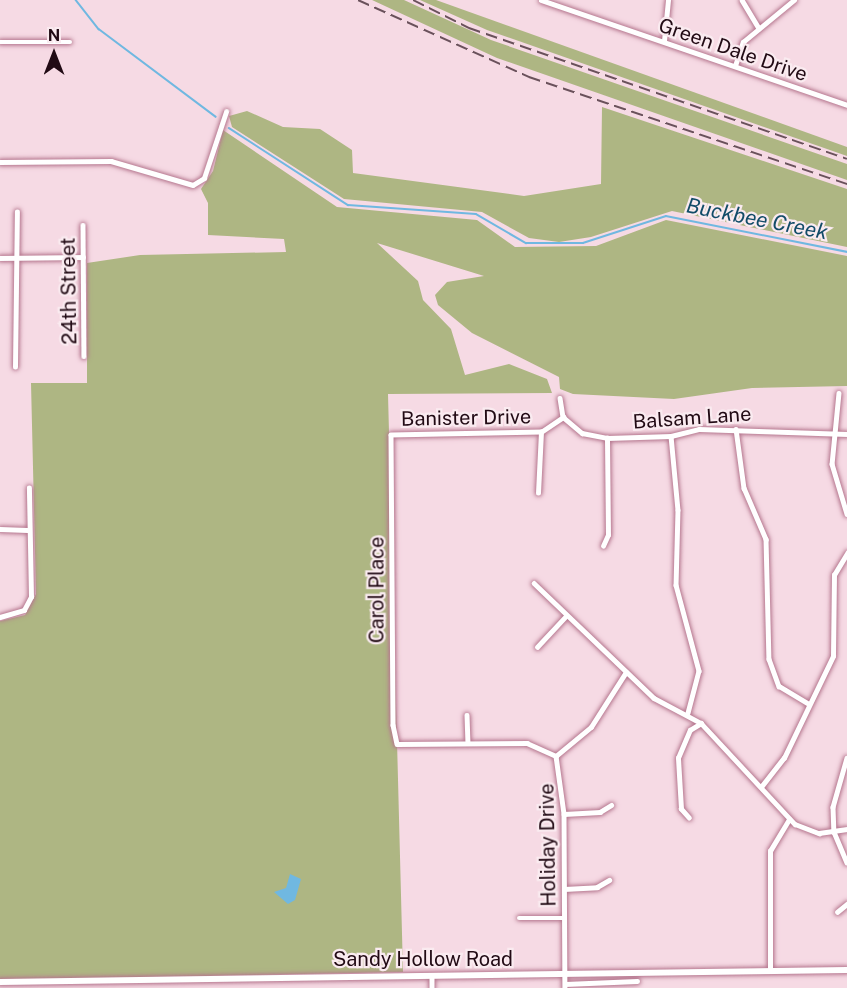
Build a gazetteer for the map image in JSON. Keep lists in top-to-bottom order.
{
  "streets": {
    "street": [
      "Green Dale Drive",
      "24th Street",
      "Banister Drive",
      "Balsam Lane",
      "Carol Place",
      "Holiday Drive",
      "Sandy Hollow Road"
    ]
  },
  "crossings": [
    ["Banister Drive", "Carol Place"],
    ["Carol Place", "Holiday Drive"],
    ["Holiday Drive", "Sandy Hollow Road"]
  ],
  "water": ["Buckbee Creek"],
  "north": "top"
}
